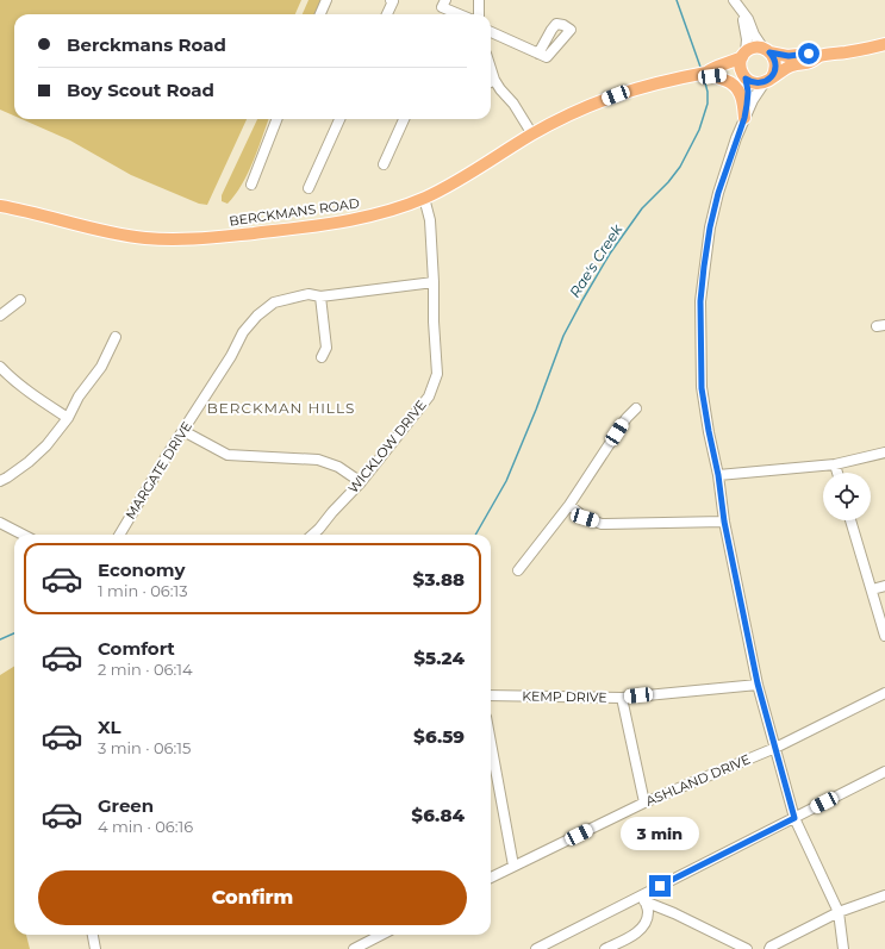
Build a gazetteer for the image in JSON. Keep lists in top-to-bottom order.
{
  "streets": {
    "main road": ["BERCKMANS ROAD"],
    "street": [
      "WICKLOW DRIVE",
      "MARGATE DRIVE",
      "KEMP DRIVE",
      "ASHLAND DRIVE"
    ]
  },
  "crossings": [
    ["BERCKMANS ROAD", "WICKLOW DRIVE"],
    ["WICKLOW DRIVE", "MARGATE DRIVE"]
  ],
  "districts": ["BERCKMAN HILLS"],
  "water": ["Rae's Creek"],
  "page": {
    "banner": ["Berckmans Road", "Boy Scout Road"],
    "list": [
      {
        "name": "Economy",
        "note": "1 min · 06:13",
        "value": "$3.88"
      },
      {
        "name": "Comfort",
        "note": "2 min · 06:14",
        "value": "$5.24"
      },
      {
        "name": "XL",
        "note": "3 min · 06:15",
        "value": "$6.59"
      },
      {
        "name": "Green",
        "note": "4 min · 06:16",
        "value": "$6.84"
      }
    ],
    "bubble": "3 min",
    "buttons": "Confirm"
  }
}
